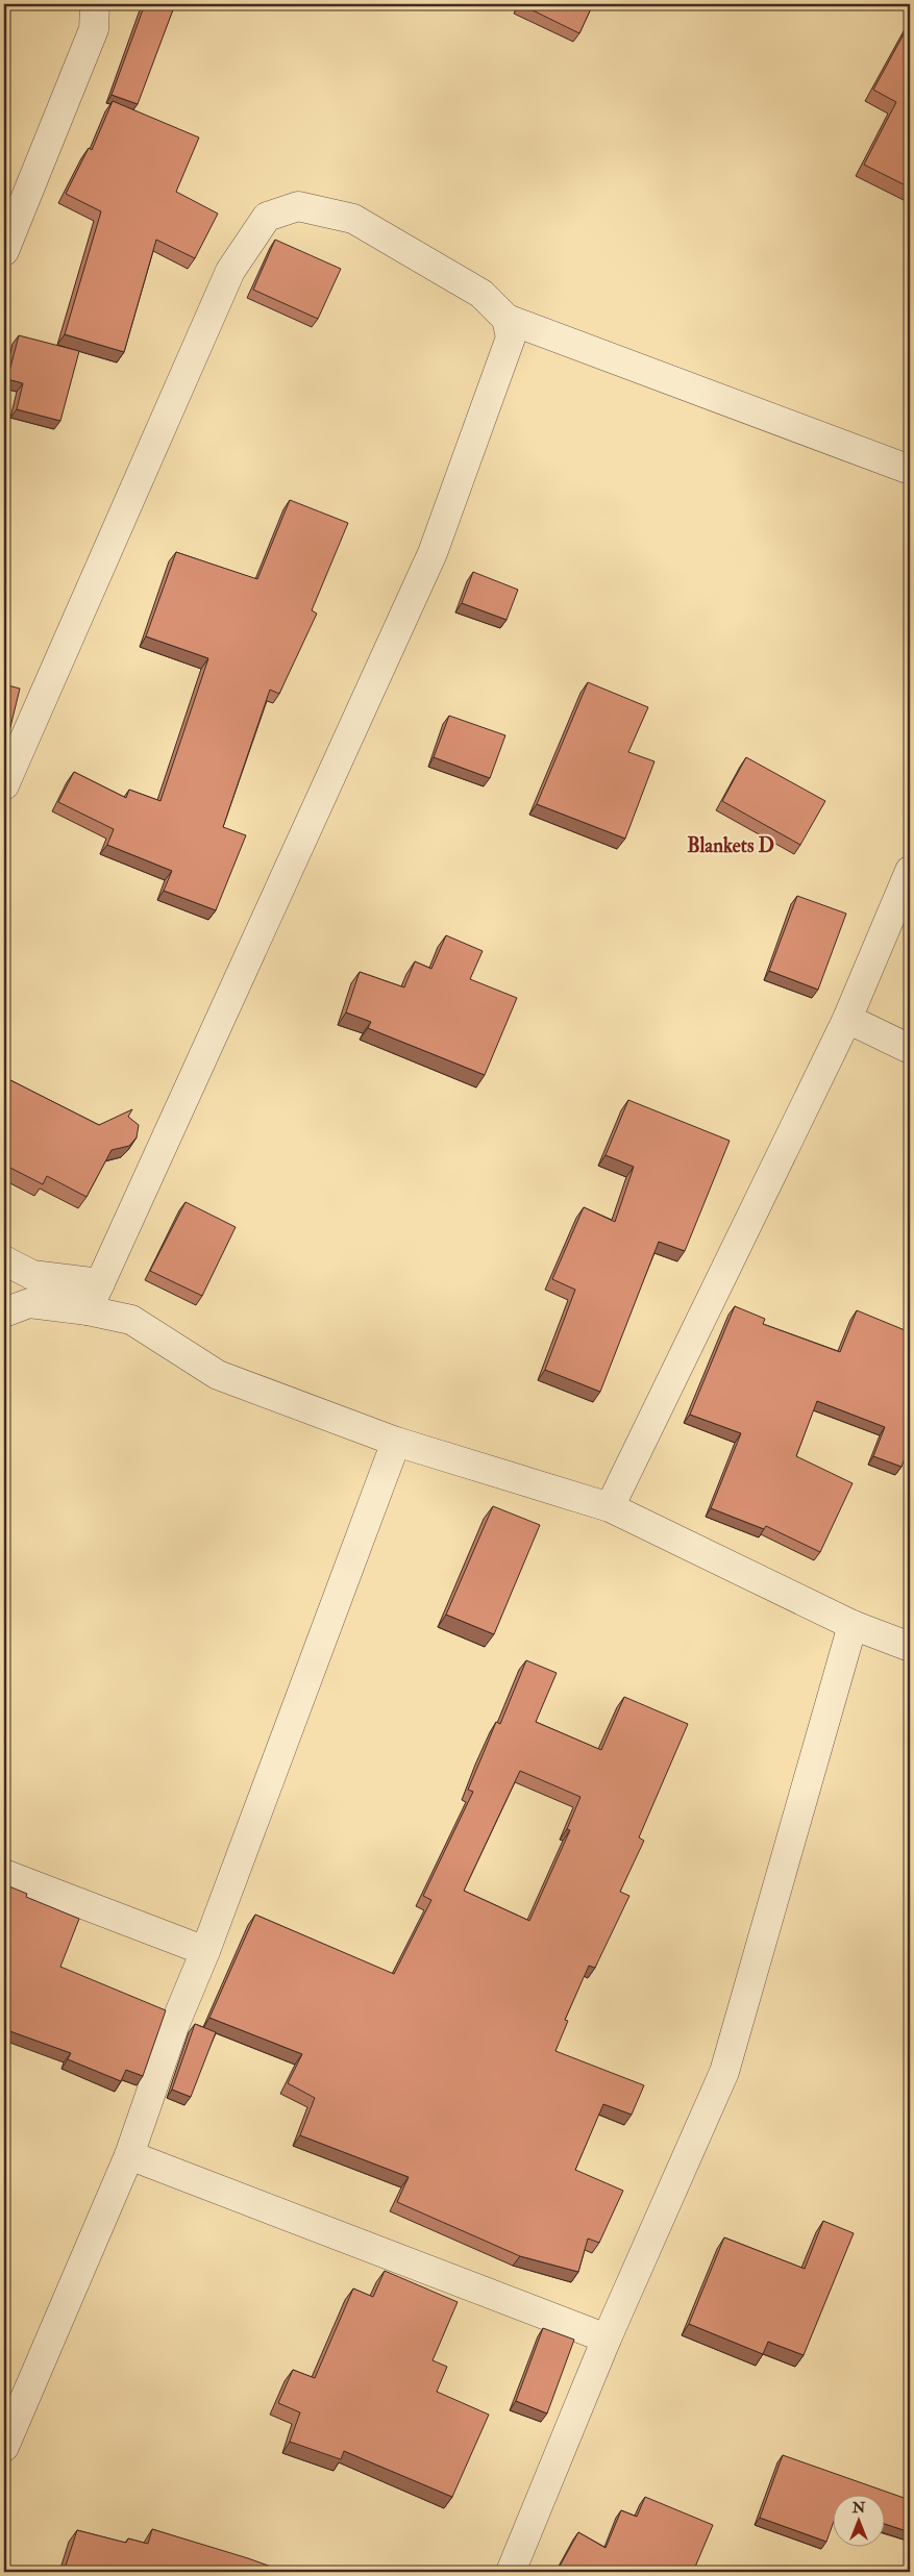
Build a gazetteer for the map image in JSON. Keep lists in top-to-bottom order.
{
  "districts": ["Blankets D"],
  "north": "top"
}
